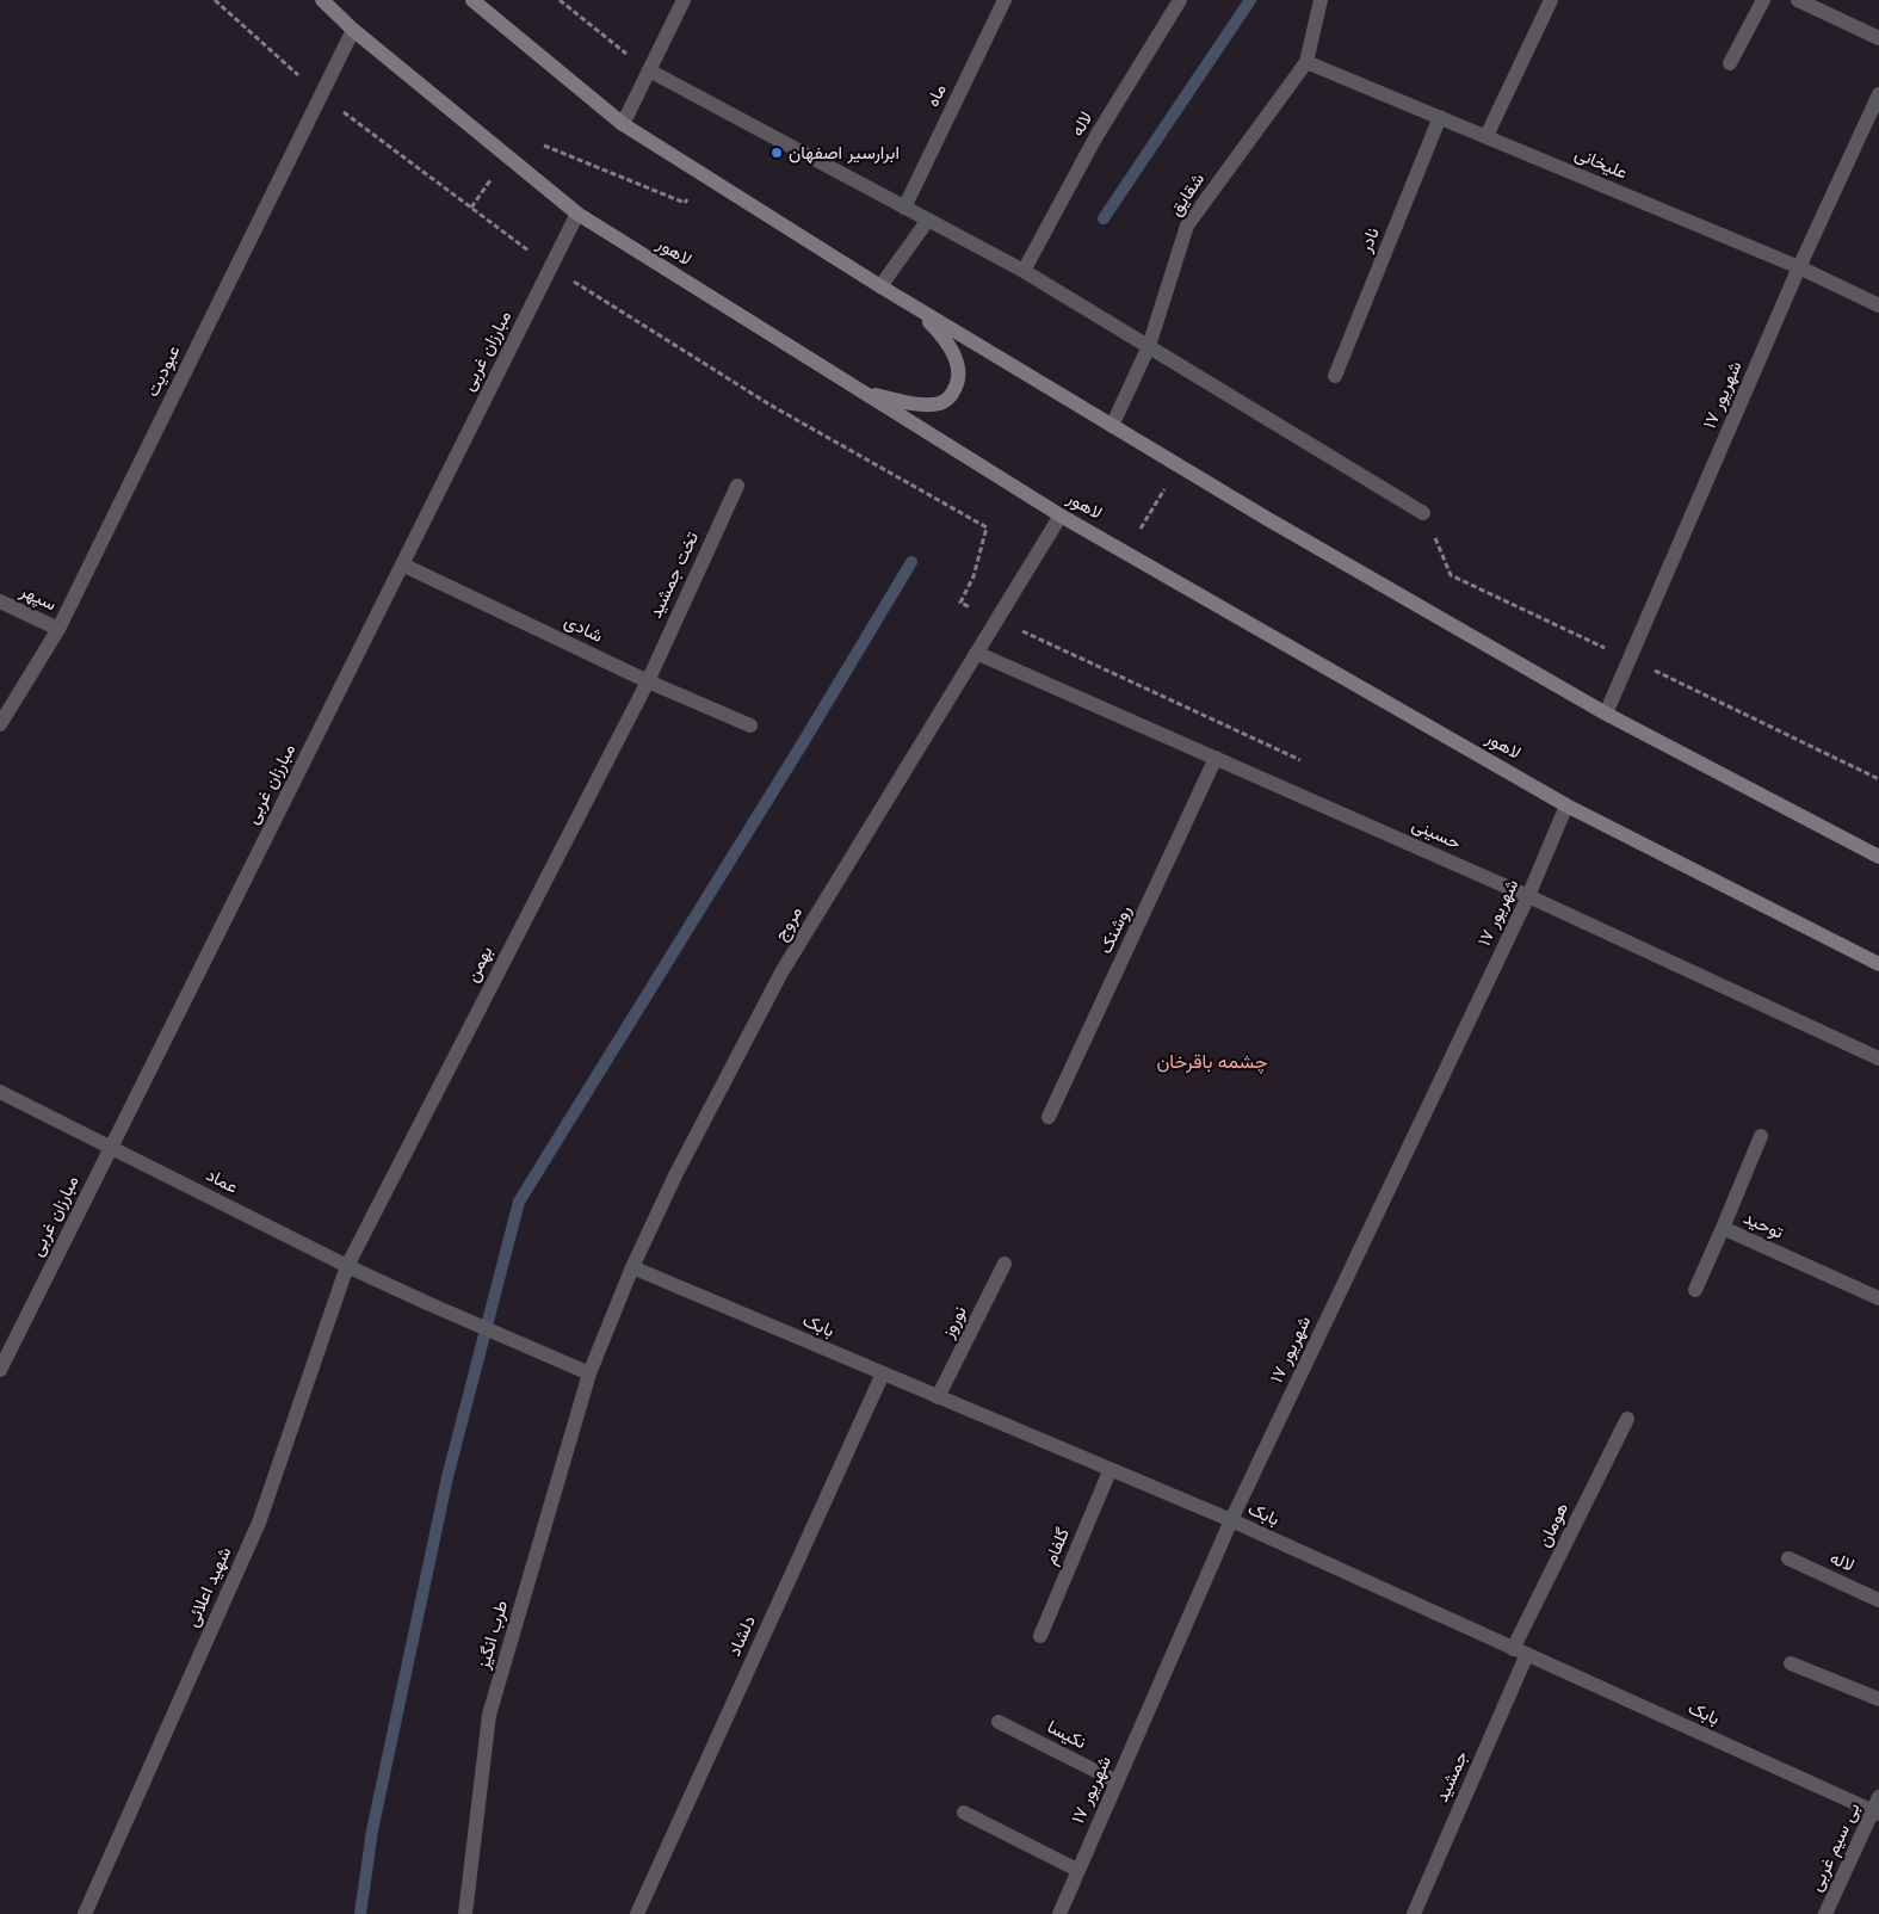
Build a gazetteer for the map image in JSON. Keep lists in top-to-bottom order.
{
  "streets": {
    "main road": ["لاهور"],
    "street": [
      "ماه",
      "لاله",
      "علیخانی",
      "شقایق",
      "نادر",
      "مبارزان غربی",
      "عبودیت",
      "۱۷ شهریور",
      "تخت جمشید",
      "سپهر",
      "شادی",
      "حسینی",
      "مروج",
      "روشنک",
      "بهمن",
      "عماد",
      "توحید",
      "نوروز",
      "بابک",
      "هومان",
      "گلفام",
      "شهید اعلائی",
      "طرب انگیز",
      "دلشاد",
      "نکیسا",
      "جمشید",
      "بی سیم غربی"
    ]
  },
  "crossings": [
    ["علیخانی", "شقایق"],
    ["علیخانی", "نادر"],
    ["علیخانی", "۱۷ شهریور"],
    ["لاهور", "مبارزان غربی"],
    ["لاهور", "عبودیت"],
    ["لاهور", "۱۷ شهریور"],
    ["لاهور", "مروج"],
    ["مبارزان غربی", "شادی"],
    ["مبارزان غربی", "عماد"],
    ["عبودیت", "سپهر"],
    ["۱۷ شهریور", "حسینی"],
    ["۱۷ شهریور", "بابک"],
    ["۱۷ شهریور", "نکیسا"],
    ["تخت جمشید", "شادی"],
    ["تخت جمشید", "بهمن"],
    ["شادی", "بهمن"],
    ["حسینی", "مروج"],
    ["حسینی", "روشنک"],
    ["مروج", "عماد"],
    ["مروج", "بابک"],
    ["مروج", "طرب انگیز"],
    ["بهمن", "عماد"],
    ["بهمن", "شهید اعلائی"],
    ["عماد", "شهید اعلائی"],
    ["عماد", "طرب انگیز"],
    ["نوروز", "بابک"],
    ["بابک", "هومان"],
    ["بابک", "گلفام"],
    ["بابک", "دلشاد"],
    ["بابک", "جمشید"],
    ["بابک", "بی سیم غربی"],
    ["هومان", "جمشید"]
  ],
  "districts": ["چشمه باقرخان"],
  "places": ["ابرارسیر اصفهان"]
}
